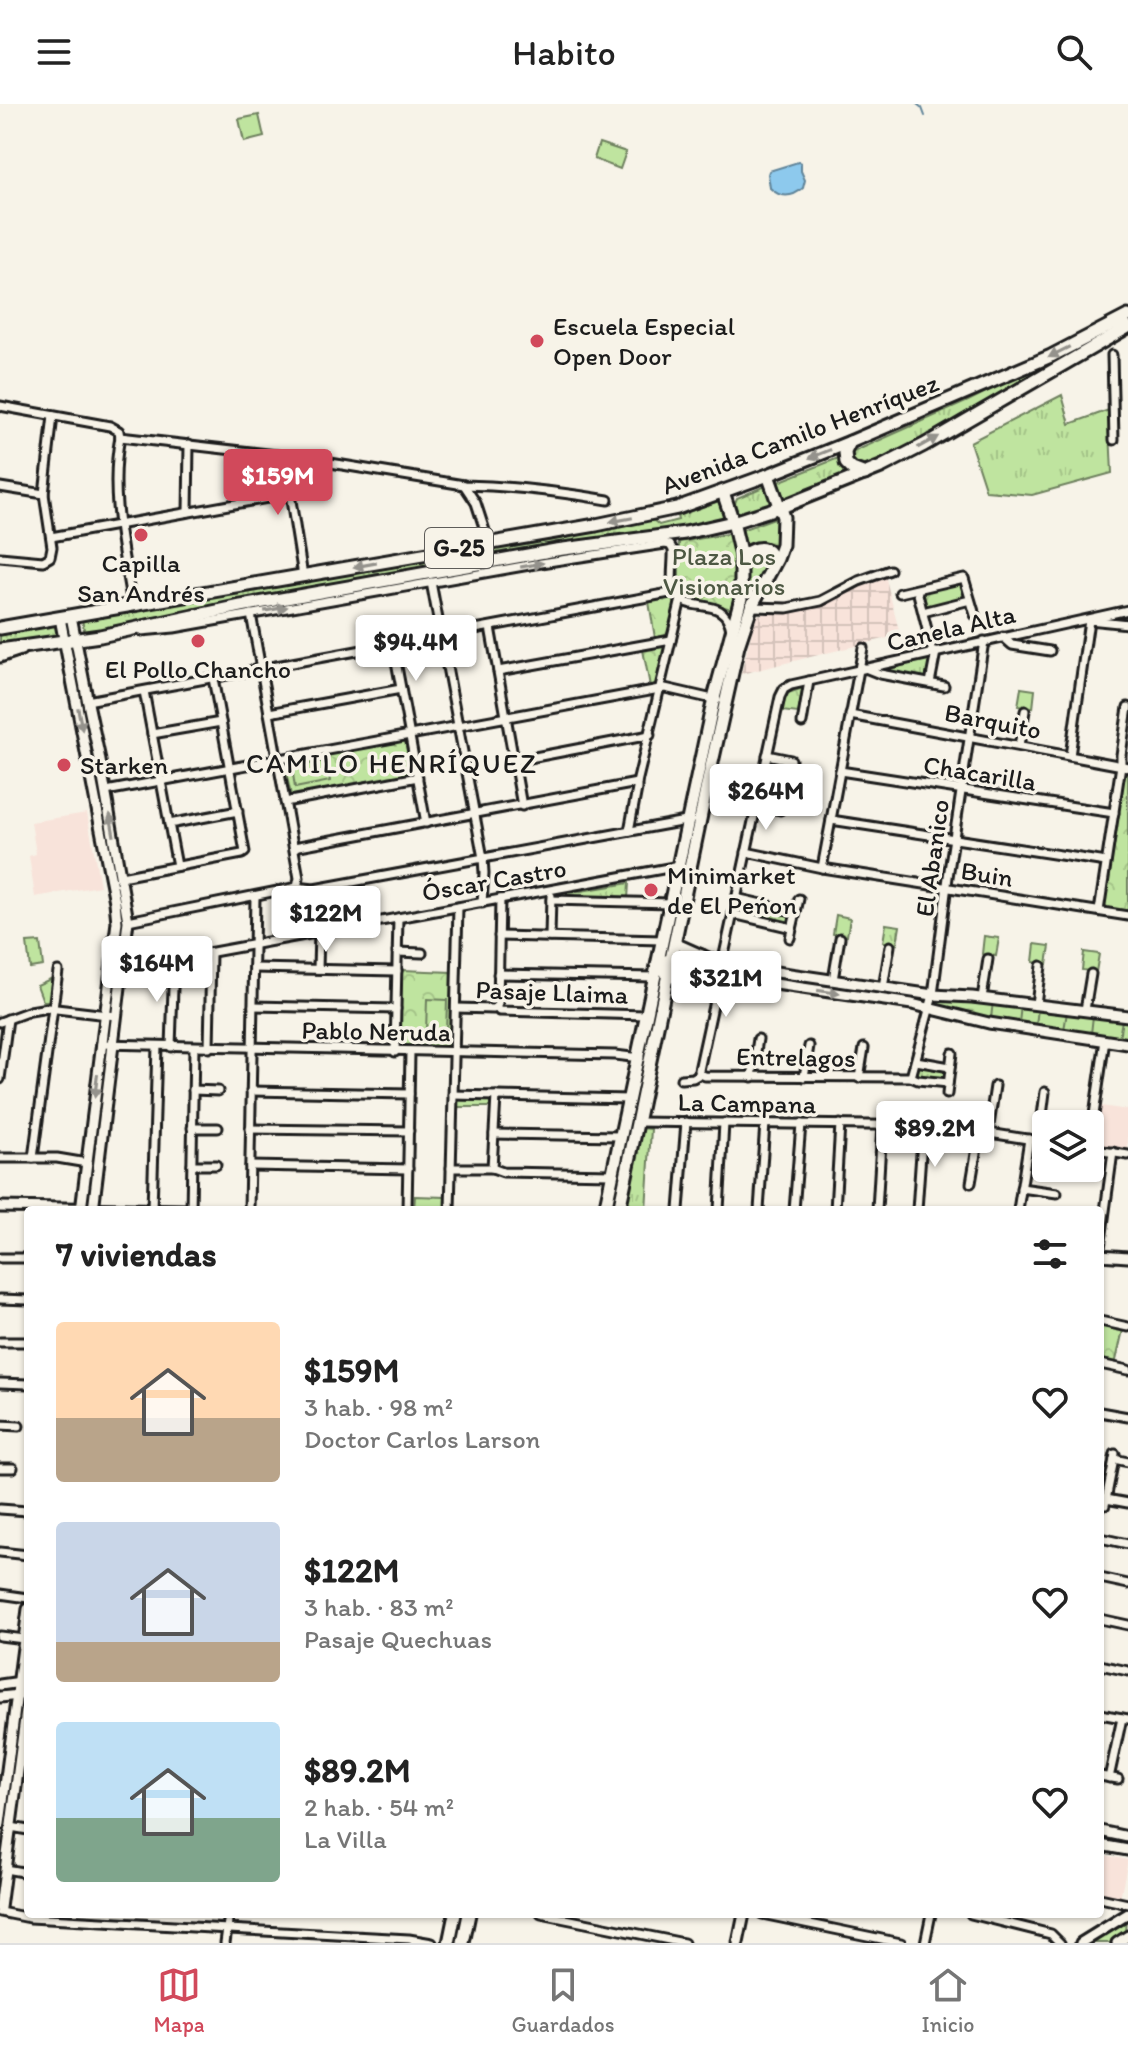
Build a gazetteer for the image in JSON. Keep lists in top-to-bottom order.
{
  "streets": {
    "main road": ["Avenida Camilo Henríquez", "G-25"],
    "street": [
      "Canela Alta",
      "Barquito",
      "Chacarilla",
      "El Abanico",
      "Buin",
      "Óscar Castro",
      "Pasaje Llaima",
      "Pablo Neruda",
      "Entrelagos",
      "La Campana"
    ]
  },
  "crossings": [
    ["Canela Alta", "El Abanico"],
    ["Barquito", "El Abanico"],
    ["Chacarilla", "El Abanico"],
    ["El Abanico", "Buin"],
    ["El Abanico", "Entrelagos"]
  ],
  "districts": ["CAMILO HENRÍQUEZ"],
  "parks": ["Plaza Los Visionarios"],
  "places": [
    "Escuela Especial Open Door",
    "Capilla San Andrés",
    "El Pollo Chancho",
    "Starken",
    "Minimarket de El Peńon"
  ],
  "page": {
    "header": "Habito",
    "price": [
      "$159M",
      "$94.4M",
      "$264M",
      "$122M",
      "$164M",
      "$321M",
      "$89.2M"
    ],
    "heading": "7 viviendas",
    "list": [
      {
        "name": "$159M",
        "note": "3 hab. · 98 m² · Doctor Carlos Larson"
      },
      {
        "name": "$122M",
        "note": "3 hab. · 83 m² · Pasaje Quechuas"
      },
      {
        "name": "$89.2M",
        "note": "2 hab. · 54 m² · La Villa"
      }
    ],
    "tabs": ["Mapa", "Guardados", "Inicio"]
  }
}
